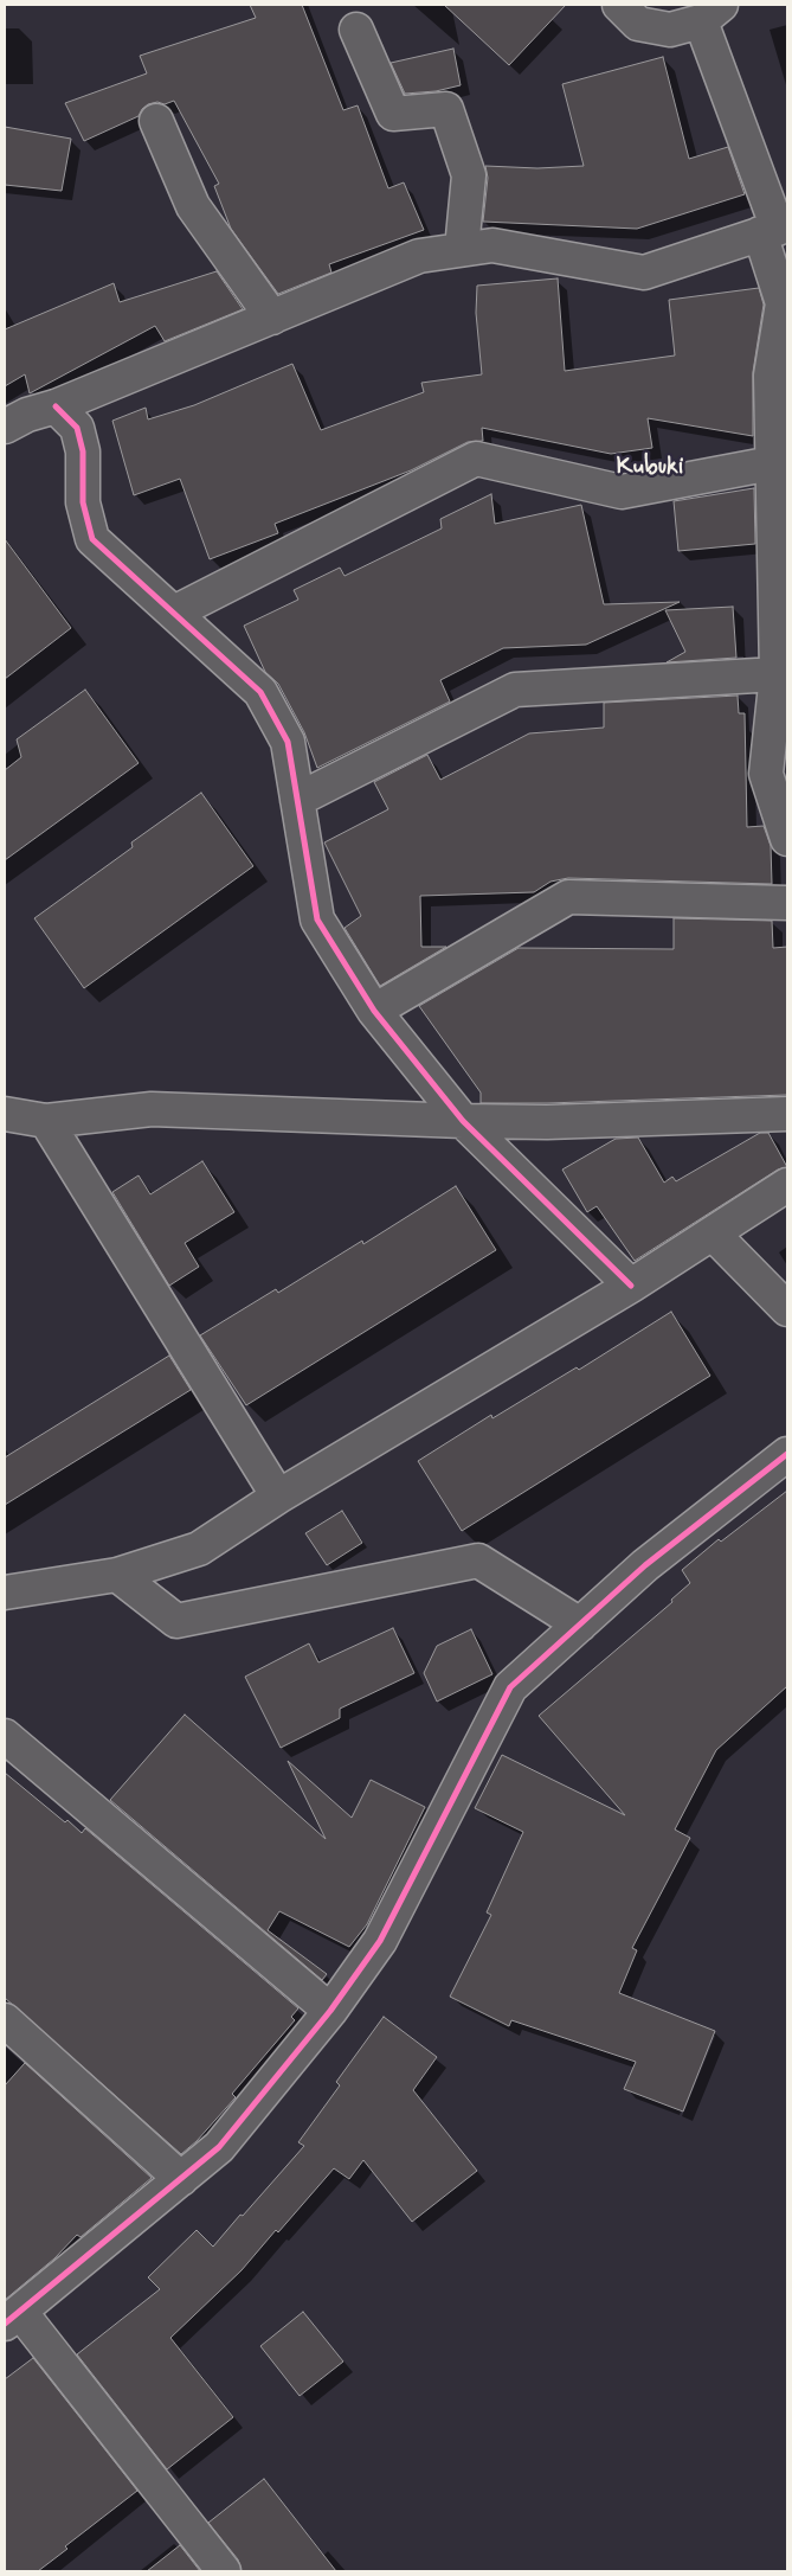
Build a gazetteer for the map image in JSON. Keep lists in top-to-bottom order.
{
  "districts": ["Kubuki"]
}
